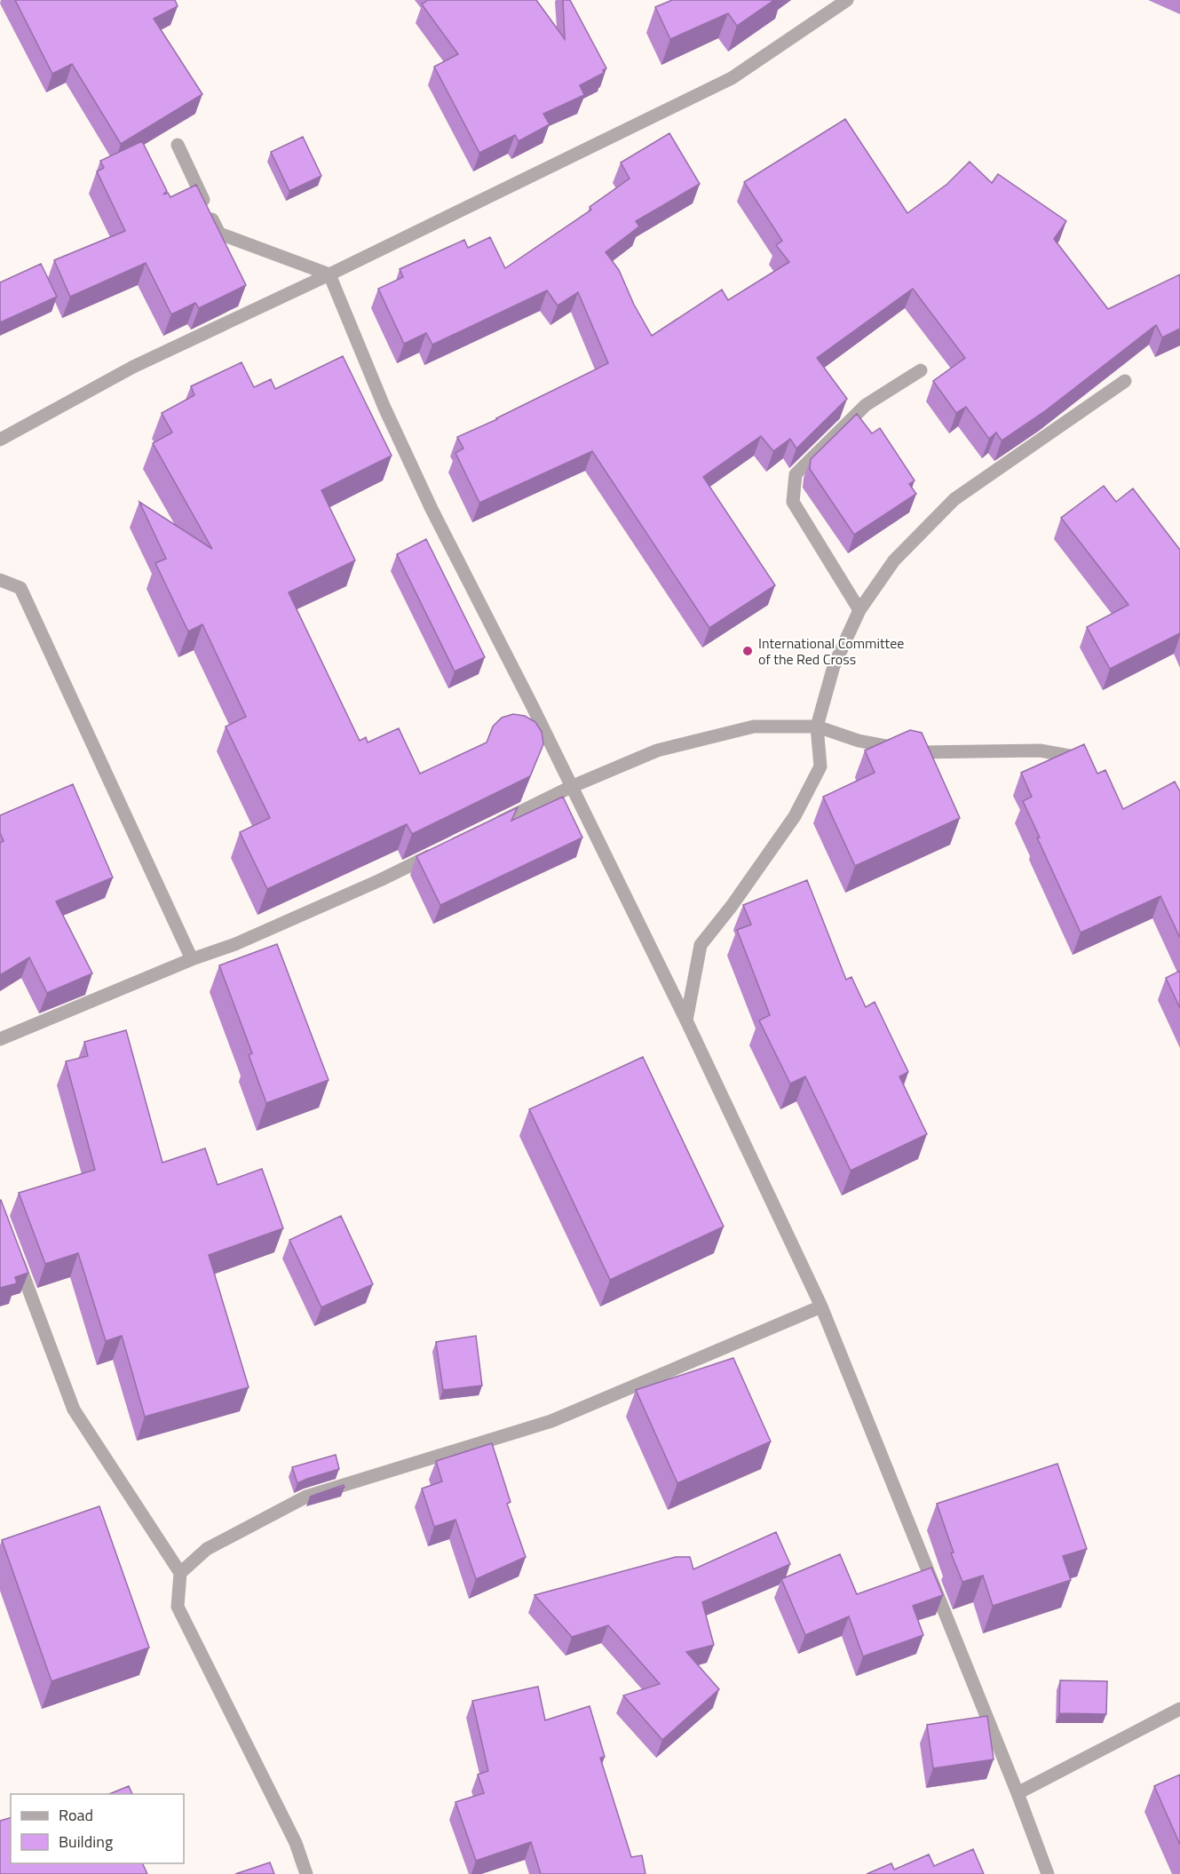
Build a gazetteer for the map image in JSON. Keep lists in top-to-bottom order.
{
  "places": ["International Committee of the Red Cross"],
  "legend": ["Road", "Building"]
}
